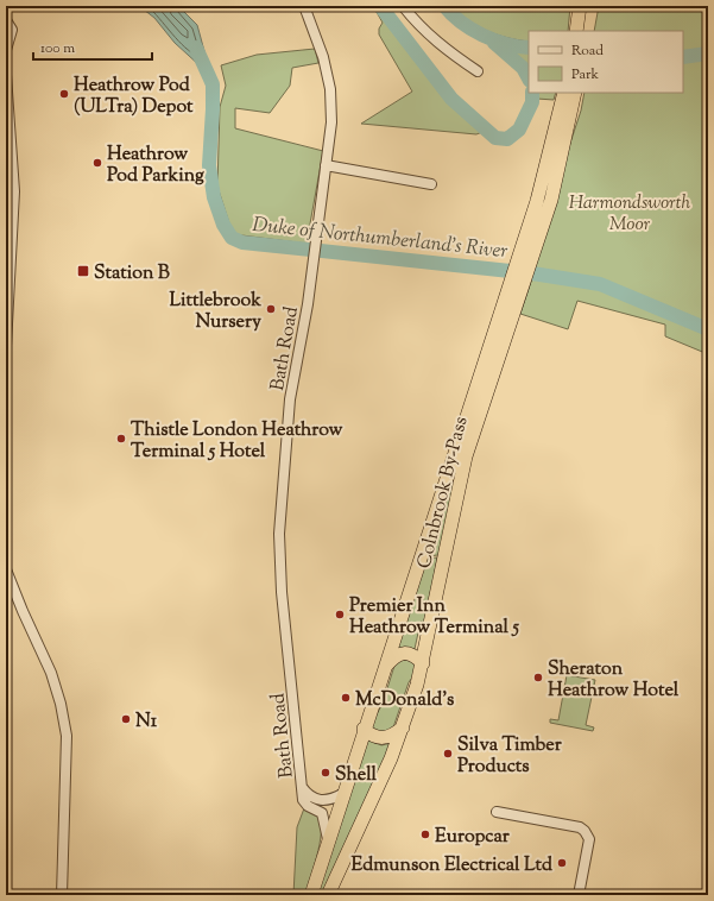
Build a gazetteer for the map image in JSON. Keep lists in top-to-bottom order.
{
  "streets": {
    "highway": ["Colnbrook By-Pass"],
    "street": ["Bath Road"]
  },
  "crossings": [
    ["Bath Road", "Colnbrook By-Pass"]
  ],
  "water": ["Duke of Northumberland's River"],
  "parks": ["Harmondsworth Moor"],
  "places": {
    "other": [
      "Heathrow Pod (ULTra) Depot",
      "Heathrow Pod Parking",
      "Littlebrook Nursery",
      "Thistle London Heathrow Terminal 5 Hotel",
      "Premier Inn Heathrow Terminal 5",
      "Sheraton Heathrow Hotel",
      "McDonald's",
      "N1",
      "Silva Timber Products",
      "Shell",
      "Europcar",
      "Edmunson Electrical Ltd"
    ],
    "transit": ["Station B"]
  },
  "legend": ["Road", "Park"],
  "scale_bar": "100 m"
}
